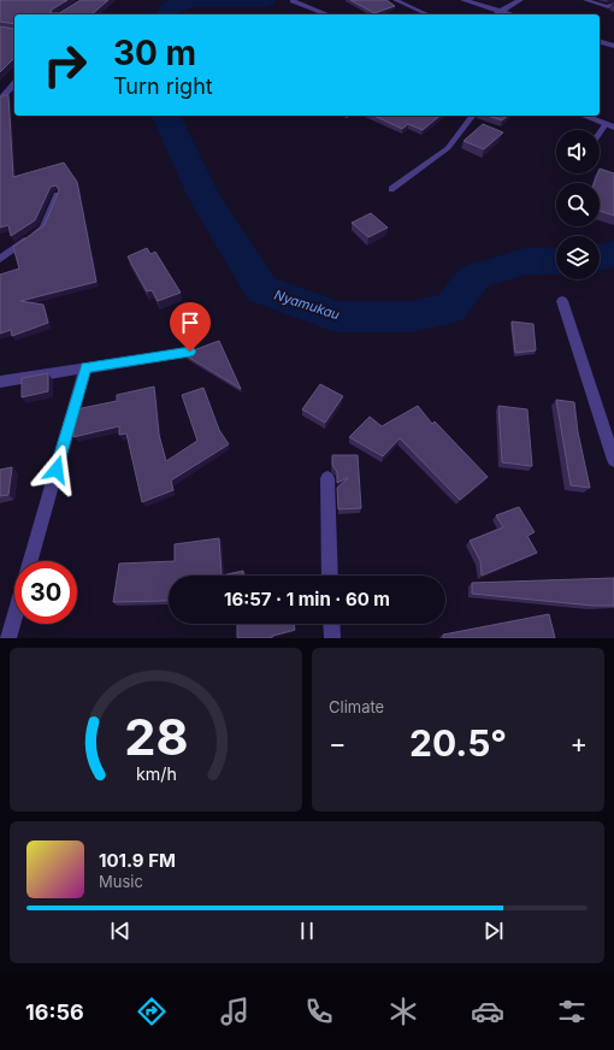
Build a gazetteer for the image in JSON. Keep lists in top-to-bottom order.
{
  "water": ["Nyamukau"],
  "page": {
    "turn": ["30 m", "Turn right"],
    "limit": "30",
    "trip": "16:57 · 1 min · 60 m",
    "tile": "Climate",
    "heat": ["−", "20.5°", "+"],
    "song": ["101.9 FM", "Music"],
    "tabs": "16:56",
    "gauge": ["28", "km/h"]
  }
}
